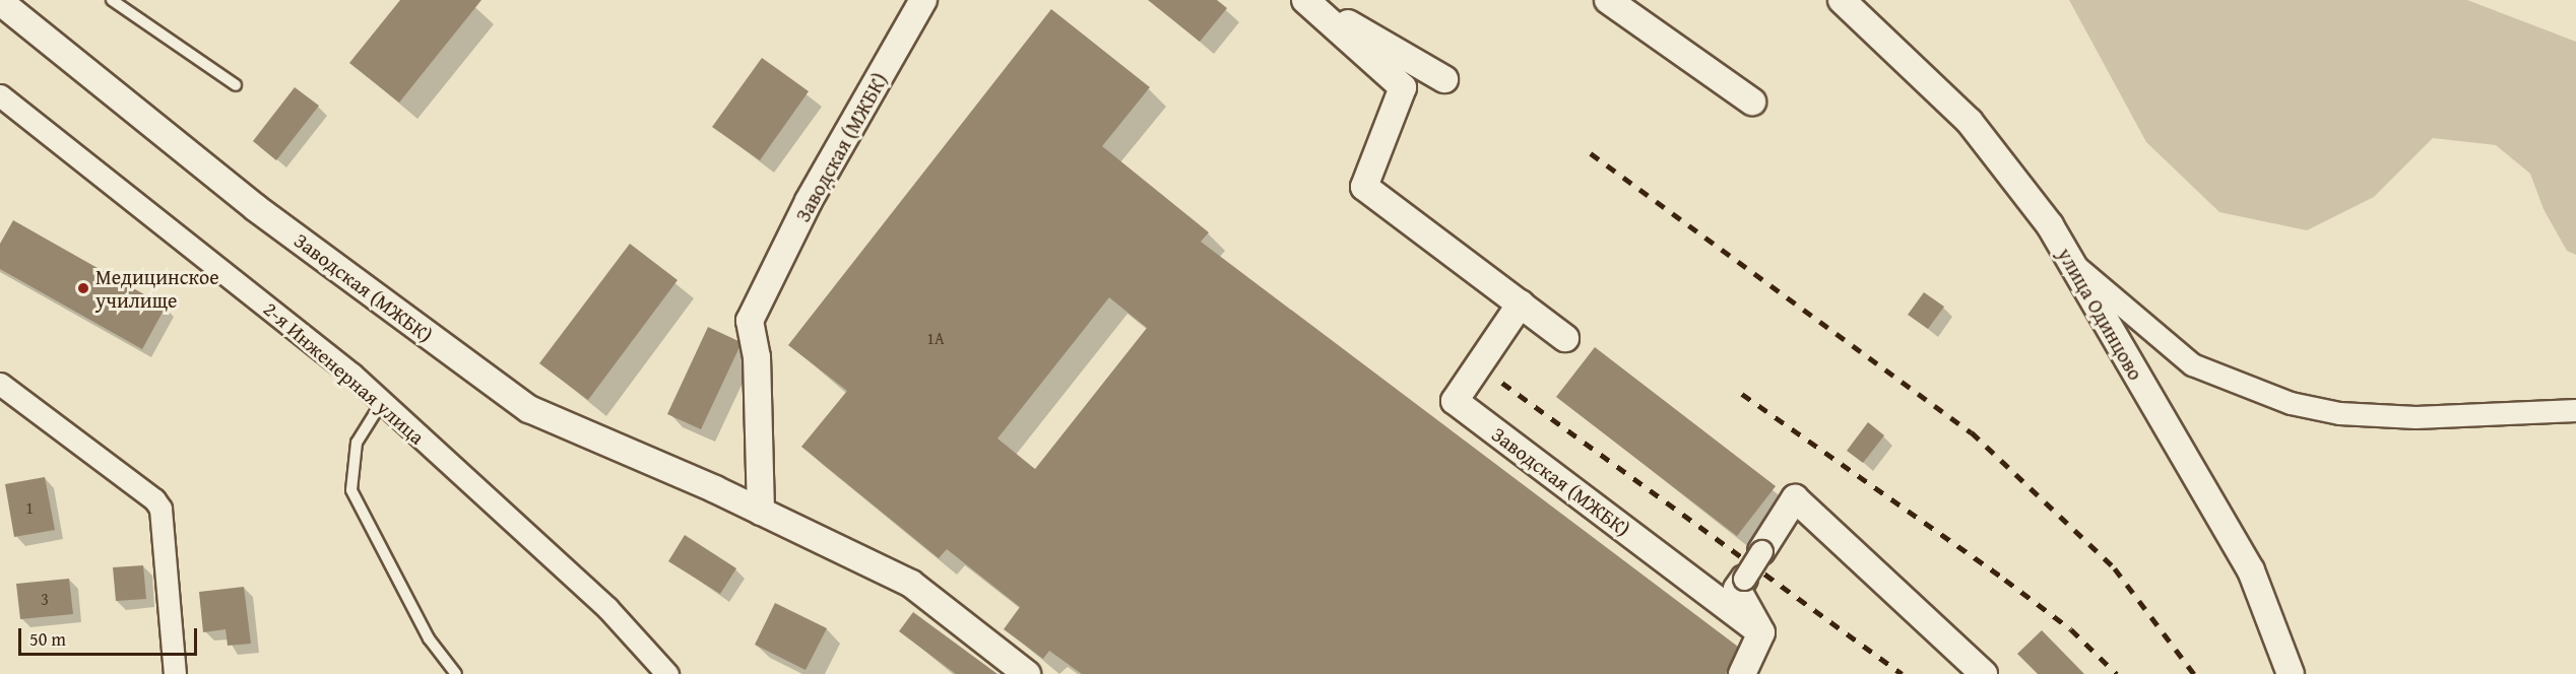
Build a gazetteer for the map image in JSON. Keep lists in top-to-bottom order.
{
  "streets": {
    "street": ["Заводская (МЖБК)", "улица Одинцово", "2-я Инженерная улица"]
  },
  "places": ["Медицинское училище"],
  "house_numbers": ["1А", "1", "3"],
  "scale_bar": "50 m"
}
